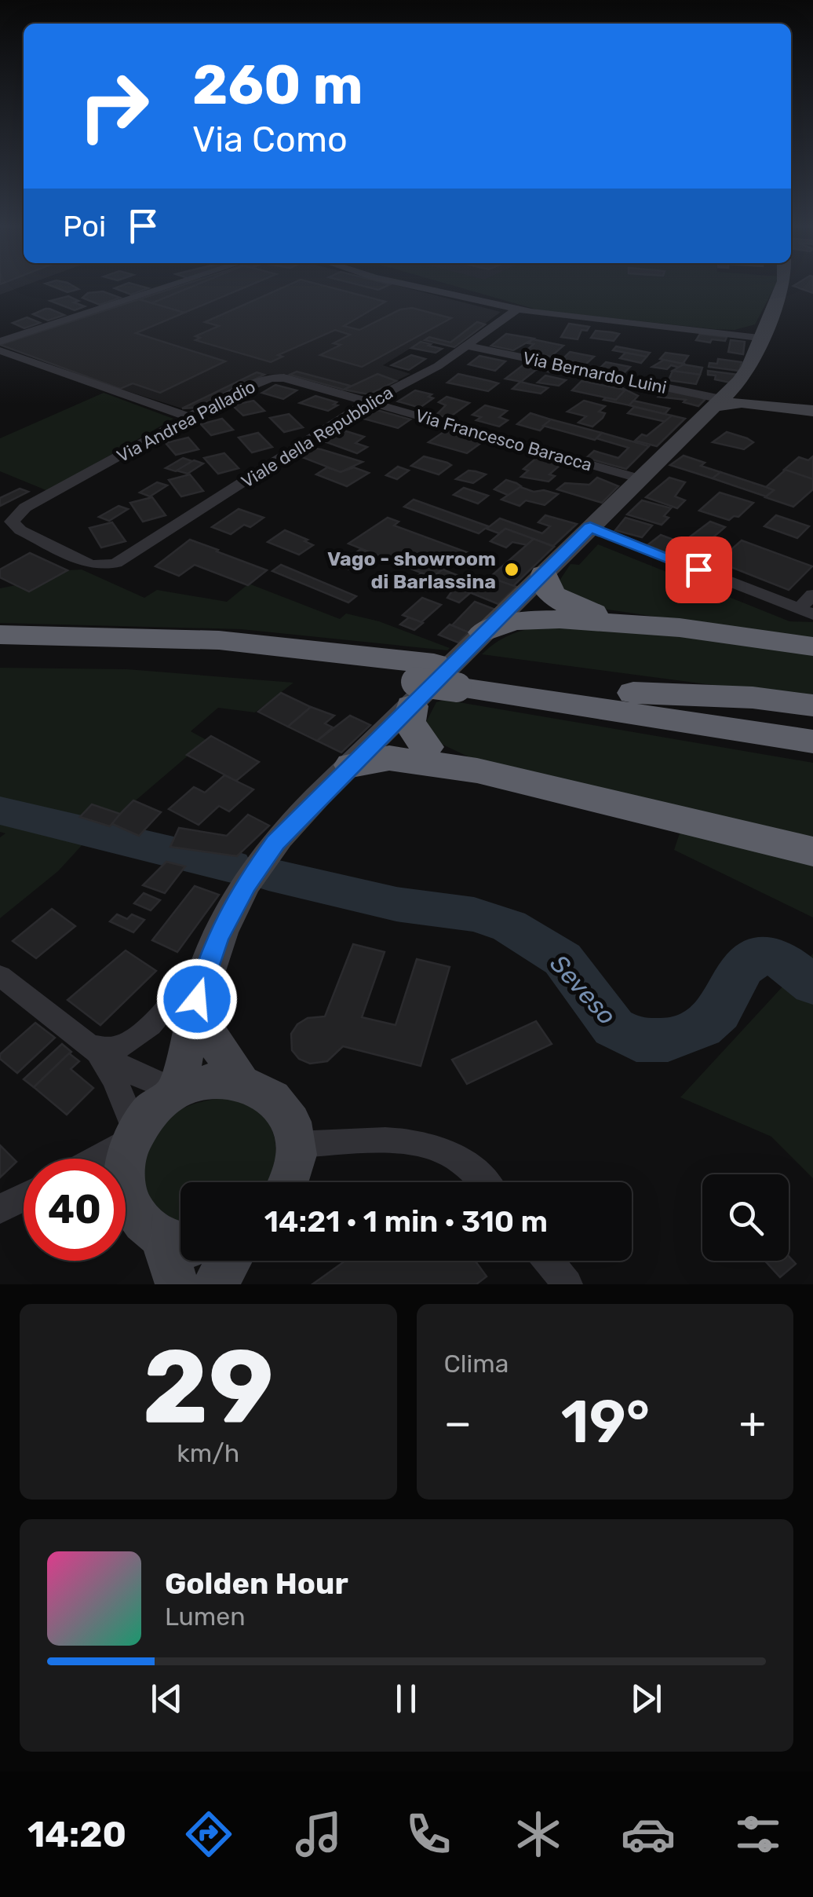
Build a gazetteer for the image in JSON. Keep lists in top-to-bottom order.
{
  "streets": {
    "street": [
      "Via Bernardo Luini",
      "Via Andrea Palladio",
      "Viale della Repubblica",
      "Via Francesco Baracca"
    ]
  },
  "crossings": [
    ["Via Bernardo Luini", "Viale della Repubblica"],
    ["Via Andrea Palladio", "Viale della Repubblica"],
    ["Via Andrea Palladio", "Via Francesco Baracca"],
    ["Viale della Repubblica", "Via Francesco Baracca"]
  ],
  "water": ["Seveso"],
  "places": ["Vago - showroom di Barlassina"],
  "page": {
    "turn": ["260 m", "Via Como"],
    "then": "Poi",
    "limit": "40",
    "trip": "14:21 · 1 min · 310 m",
    "tile": [
      ["29", "km/h"],
      "Clima"
    ],
    "heat": ["−", "19°", "+"],
    "song": ["Golden Hour", "Lumen"],
    "tabs": "14:20"
  }
}
